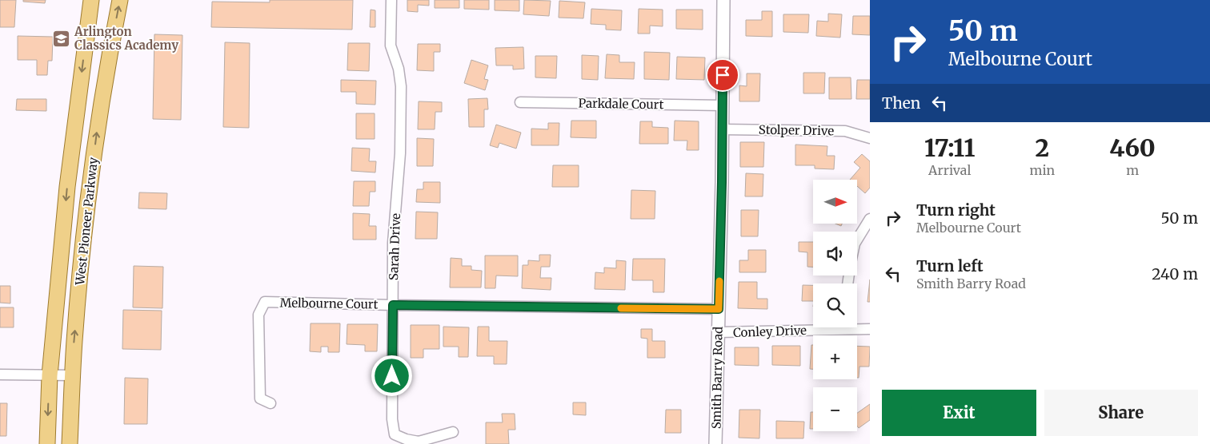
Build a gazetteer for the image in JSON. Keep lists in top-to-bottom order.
{
  "streets": {
    "main road": ["West Pioneer Parkway"],
    "street": [
      "Parkdale Court",
      "Stolper Drive",
      "Sarah Drive",
      "Melbourne Court",
      "Conley Drive",
      "Smith Barry Road"
    ]
  },
  "crossings": [
    ["Parkdale Court", "Smith Barry Road"],
    ["Stolper Drive", "Smith Barry Road"],
    ["Sarah Drive", "Melbourne Court"],
    ["Melbourne Court", "Smith Barry Road"],
    ["Conley Drive", "Smith Barry Road"]
  ],
  "places": {
    "school or university": ["Arlington Classics Academy"]
  },
  "north": "right",
  "page": {
    "turn": ["50 m", "Melbourne Court"],
    "then": "Then",
    "eta": [
      "17:11",
      "Arrival",
      "2",
      "min",
      "460",
      "m"
    ],
    "map_buttons": ["+", "−"],
    "list": [
      {
        "name": "Turn right",
        "note": "Melbourne Court",
        "value": "50 m"
      },
      {
        "name": "Turn left",
        "note": "Smith Barry Road",
        "value": "240 m"
      }
    ],
    "buttons": ["Exit", "Share"]
  }
}
